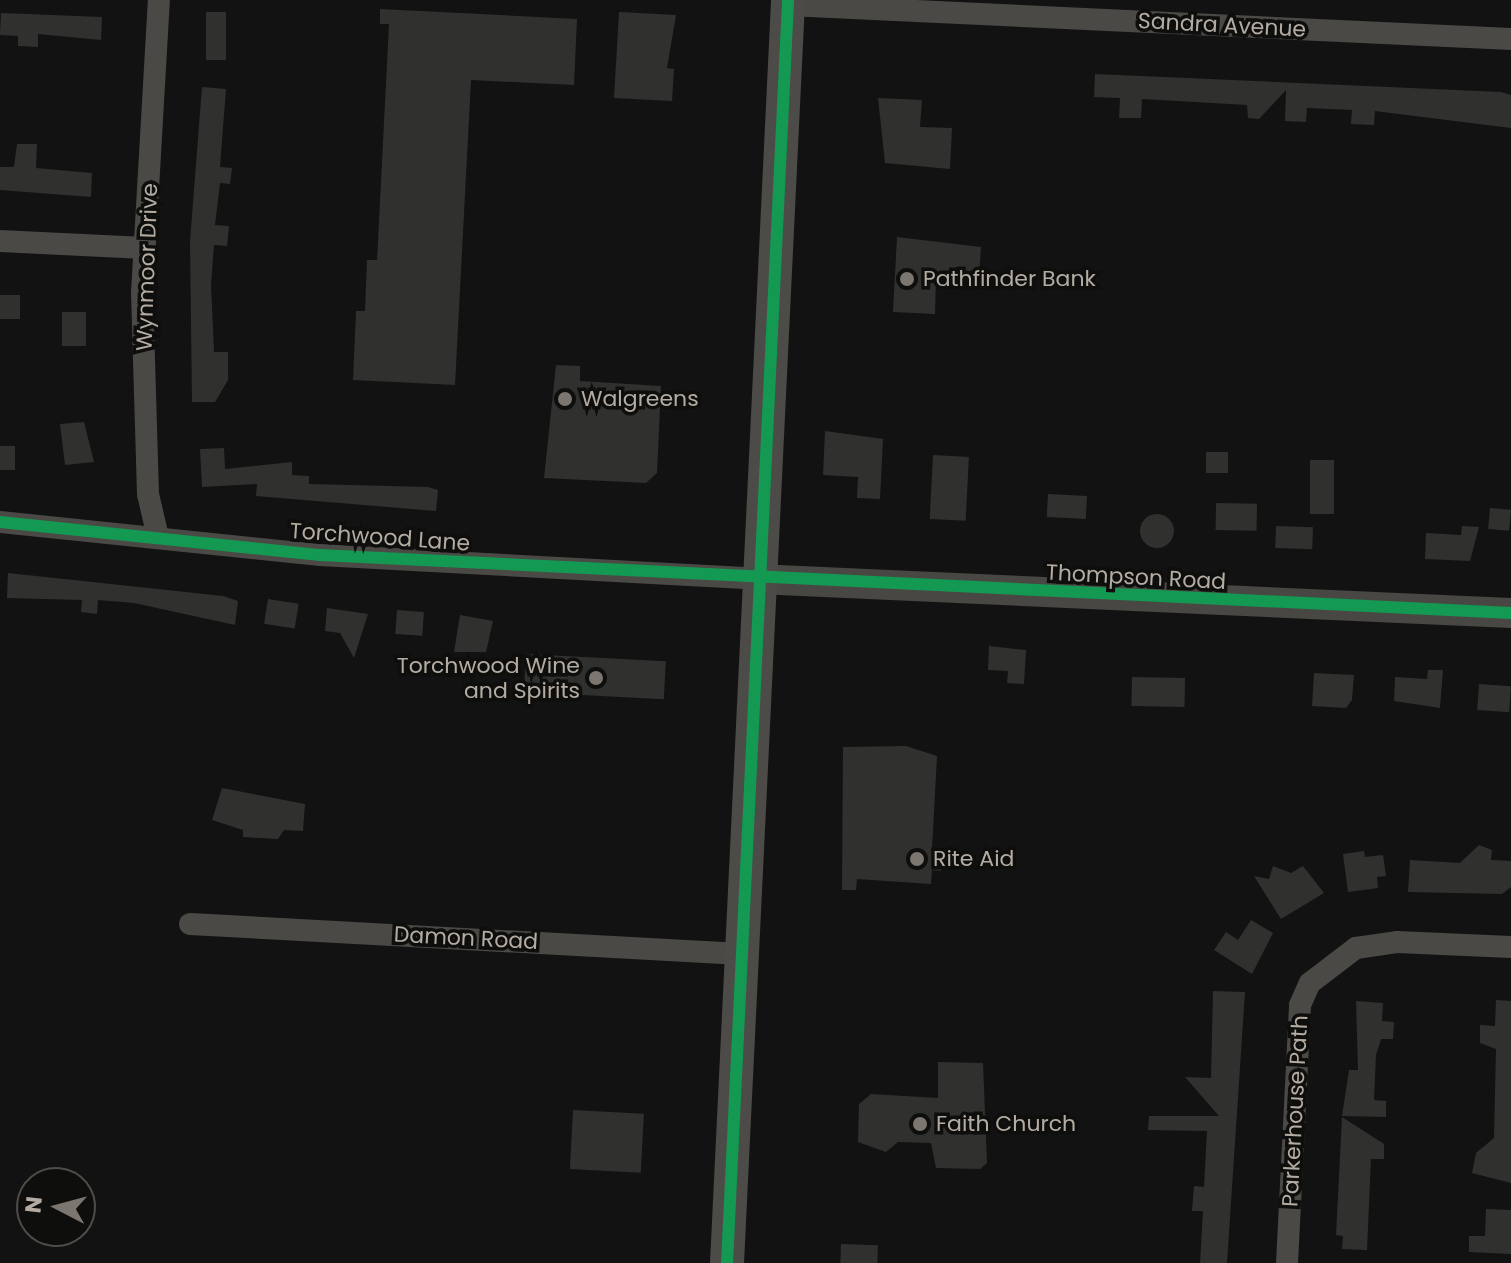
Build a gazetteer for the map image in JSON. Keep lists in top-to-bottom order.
{
  "streets": {
    "street": [
      "Sandra Avenue",
      "Wynmoor Drive",
      "Torchwood Lane",
      "Thompson Road",
      "Damon Road",
      "Parkerhouse Path"
    ]
  },
  "crossings": [
    ["Wynmoor Drive", "Torchwood Lane"],
    ["Torchwood Lane", "Thompson Road"]
  ],
  "places": [
    "Pathfinder Bank",
    "Walgreens",
    "Torchwood Wine and Spirits",
    "Rite Aid",
    "Faith Church"
  ],
  "north": "left"
}
